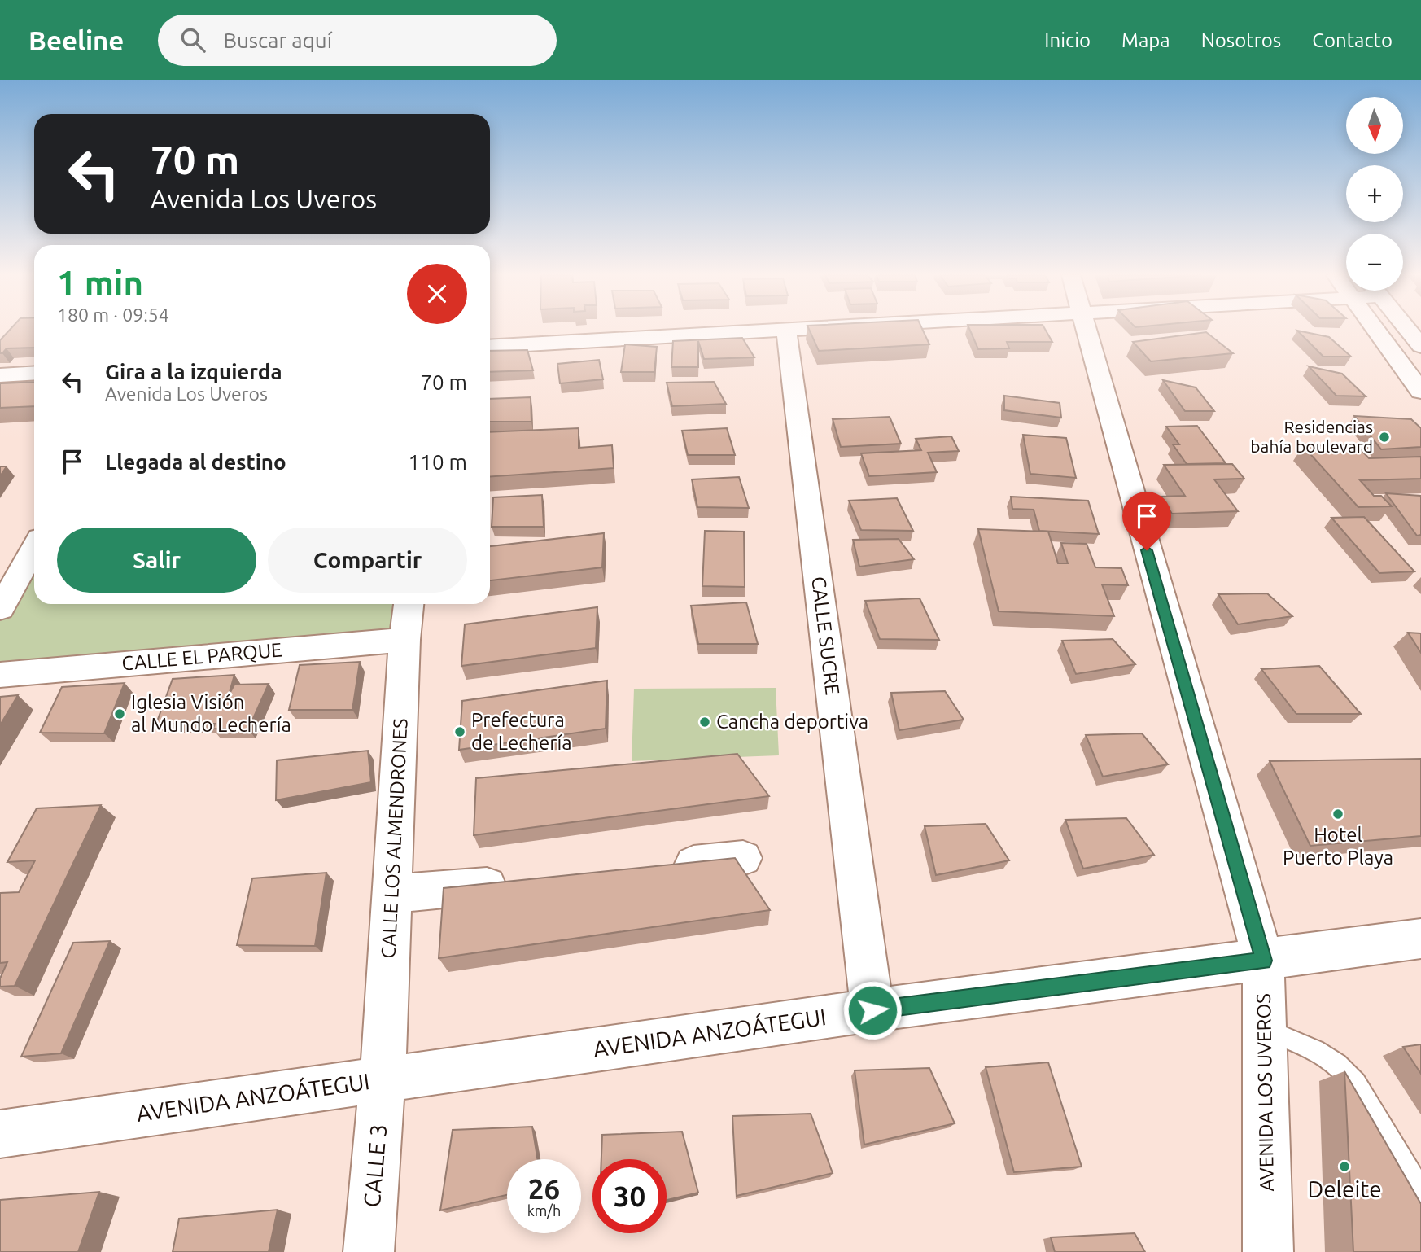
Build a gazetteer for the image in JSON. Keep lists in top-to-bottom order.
{
  "streets": {
    "street": [
      "CALLE SUCRE",
      "CALLE EL PARQUE",
      "CALLE LOS ALMENDRONES",
      "AVENIDA ANZOÁTEGUI",
      "AVENIDA LOS UVEROS",
      "CALLE 3"
    ]
  },
  "crossings": [
    ["CALLE SUCRE", "AVENIDA ANZOÁTEGUI"],
    ["CALLE EL PARQUE", "CALLE LOS ALMENDRONES"],
    ["CALLE LOS ALMENDRONES", "AVENIDA ANZOÁTEGUI"],
    ["CALLE LOS ALMENDRONES", "CALLE 3"],
    ["AVENIDA ANZOÁTEGUI", "AVENIDA LOS UVEROS"],
    ["AVENIDA ANZOÁTEGUI", "CALLE 3"]
  ],
  "places": [
    "Residencias bahía boulevard",
    "Iglesia Visión al Mundo Lechería",
    "Cancha deportiva",
    "Prefectura de Lechería",
    "Hotel Puerto Playa",
    "Deleite"
  ],
  "north": "bottom",
  "page": {
    "header": "Beeline",
    "search": "Buscar aquí",
    "nav": [
      "Inicio",
      "Mapa",
      "Nosotros",
      "Contacto"
    ],
    "map_buttons": ["+", "−"],
    "turn": ["70 m", "Avenida Los Uveros"],
    "heading": ["1 min", "180 m · 09:54"],
    "list": [
      {
        "name": "Gira a la izquierda",
        "note": "Avenida Los Uveros",
        "value": "70 m"
      },
      {
        "name": "Llegada al destino",
        "value": "110 m"
      }
    ],
    "buttons": ["Salir", "Compartir"],
    "speed": "26 km/h",
    "limit": "30"
  }
}
